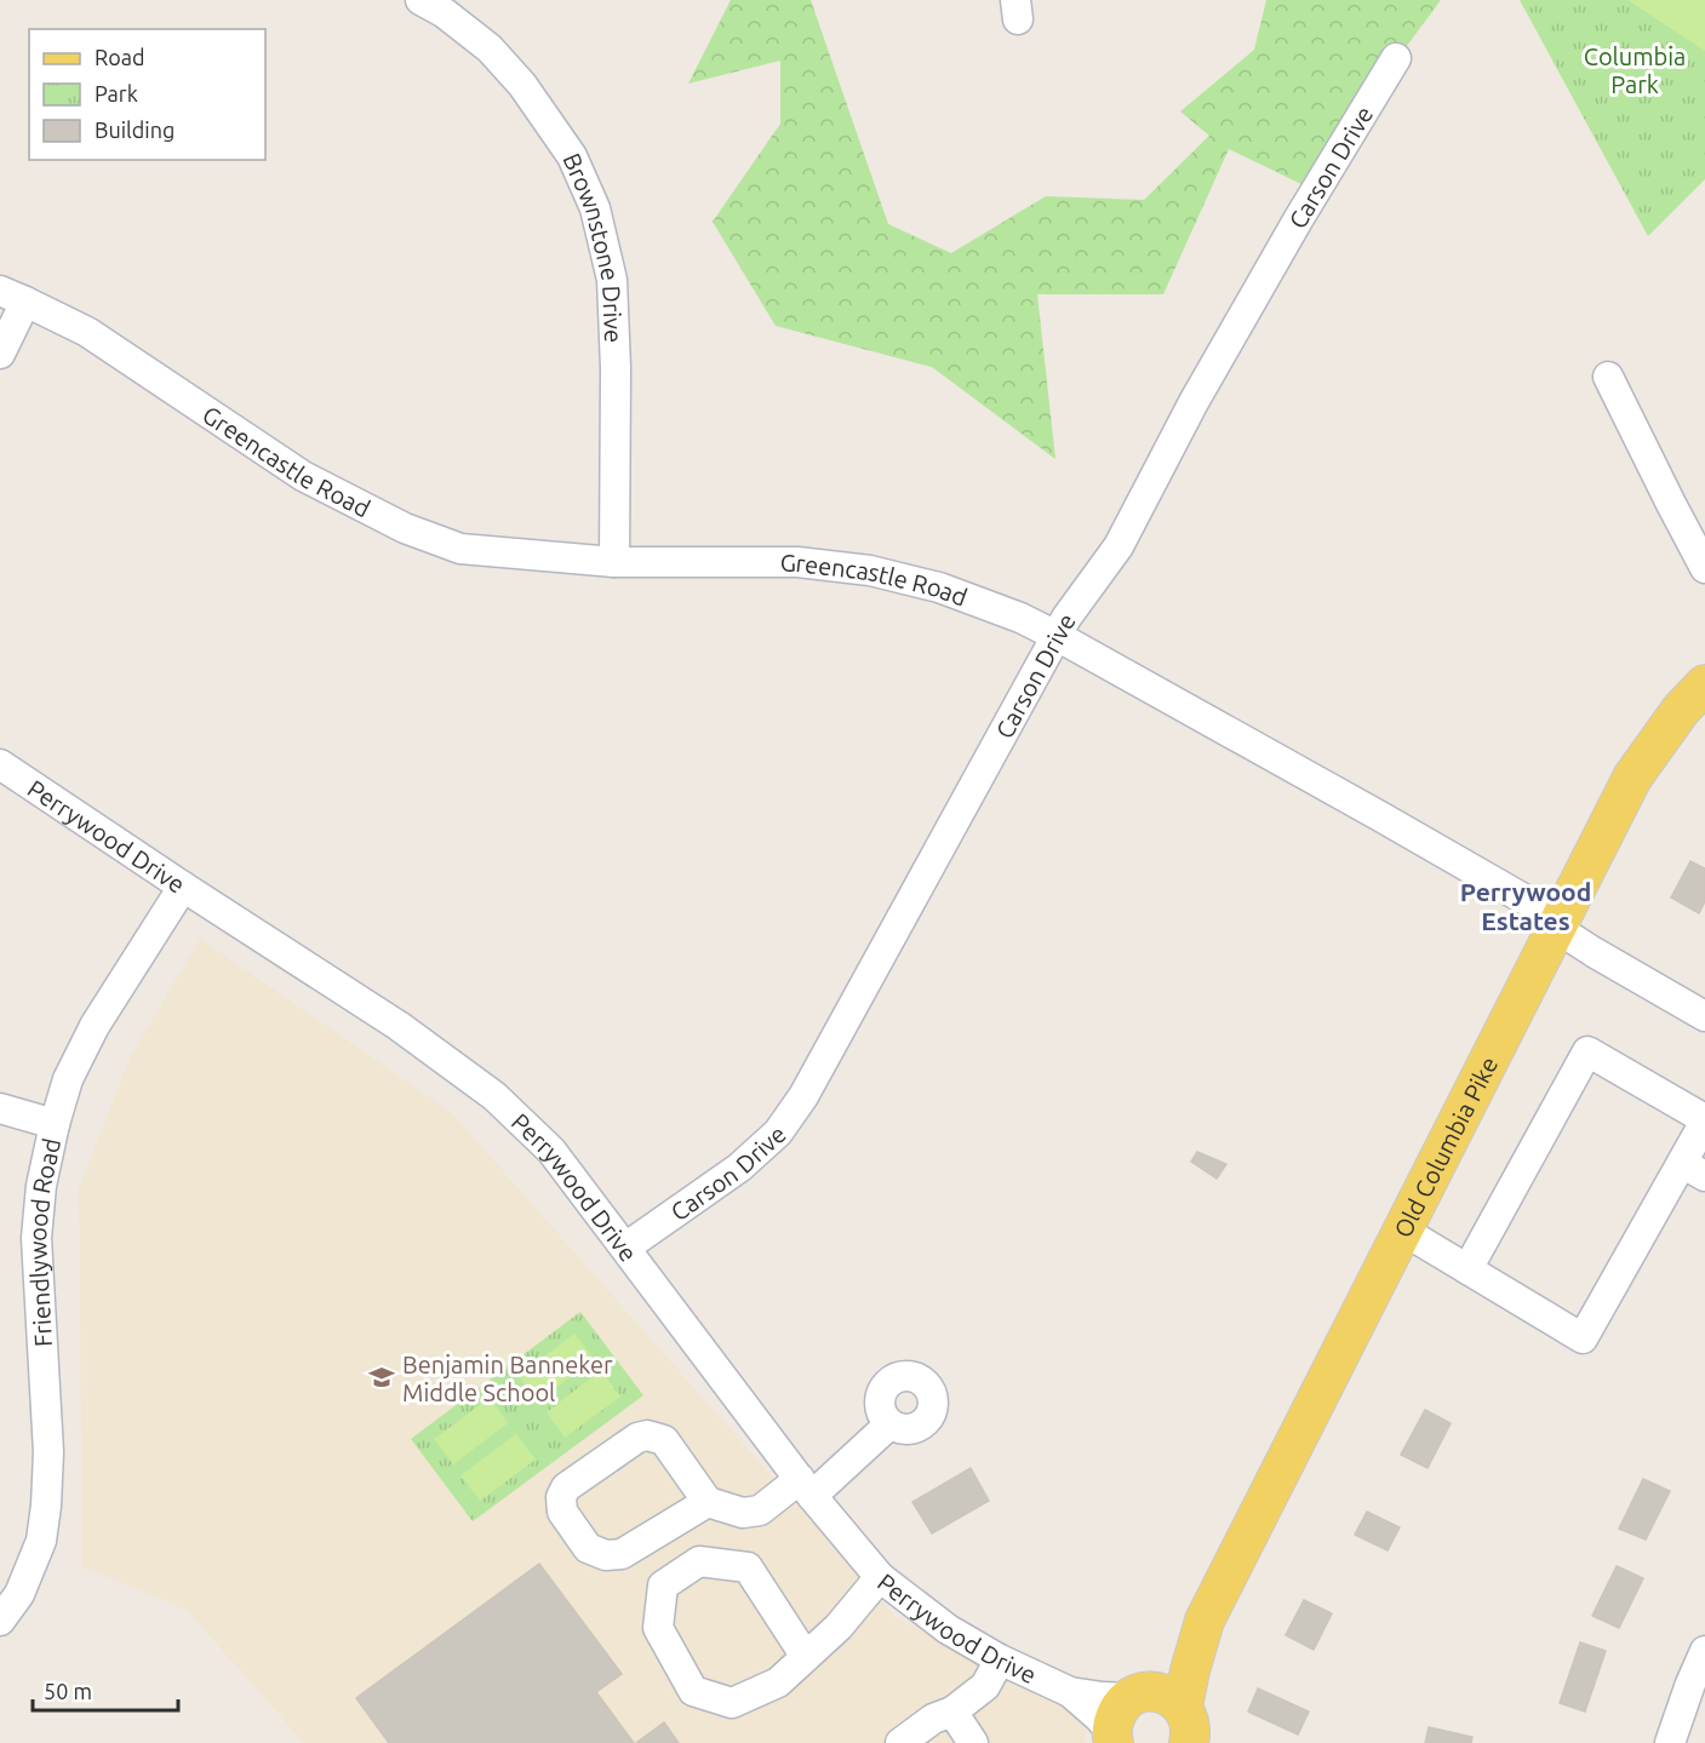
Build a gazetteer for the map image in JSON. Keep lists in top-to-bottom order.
{
  "streets": {
    "main road": ["Old Columbia Pike"],
    "street": [
      "Carson Drive",
      "Brownstone Drive",
      "Greencastle Road",
      "Perrywood Drive",
      "Friendlywood Road"
    ]
  },
  "crossings": [
    ["Carson Drive", "Greencastle Road"],
    ["Carson Drive", "Perrywood Drive"],
    ["Brownstone Drive", "Greencastle Road"],
    ["Greencastle Road", "Old Columbia Pike"],
    ["Perrywood Drive", "Old Columbia Pike"],
    ["Perrywood Drive", "Friendlywood Road"]
  ],
  "districts": ["Perrywood Estates"],
  "parks": ["Columbia Park"],
  "places": {
    "school or university": ["Benjamin Banneker Middle School"]
  },
  "legend": ["Road", "Park", "Building"],
  "scale_bar": "50 m"
}
